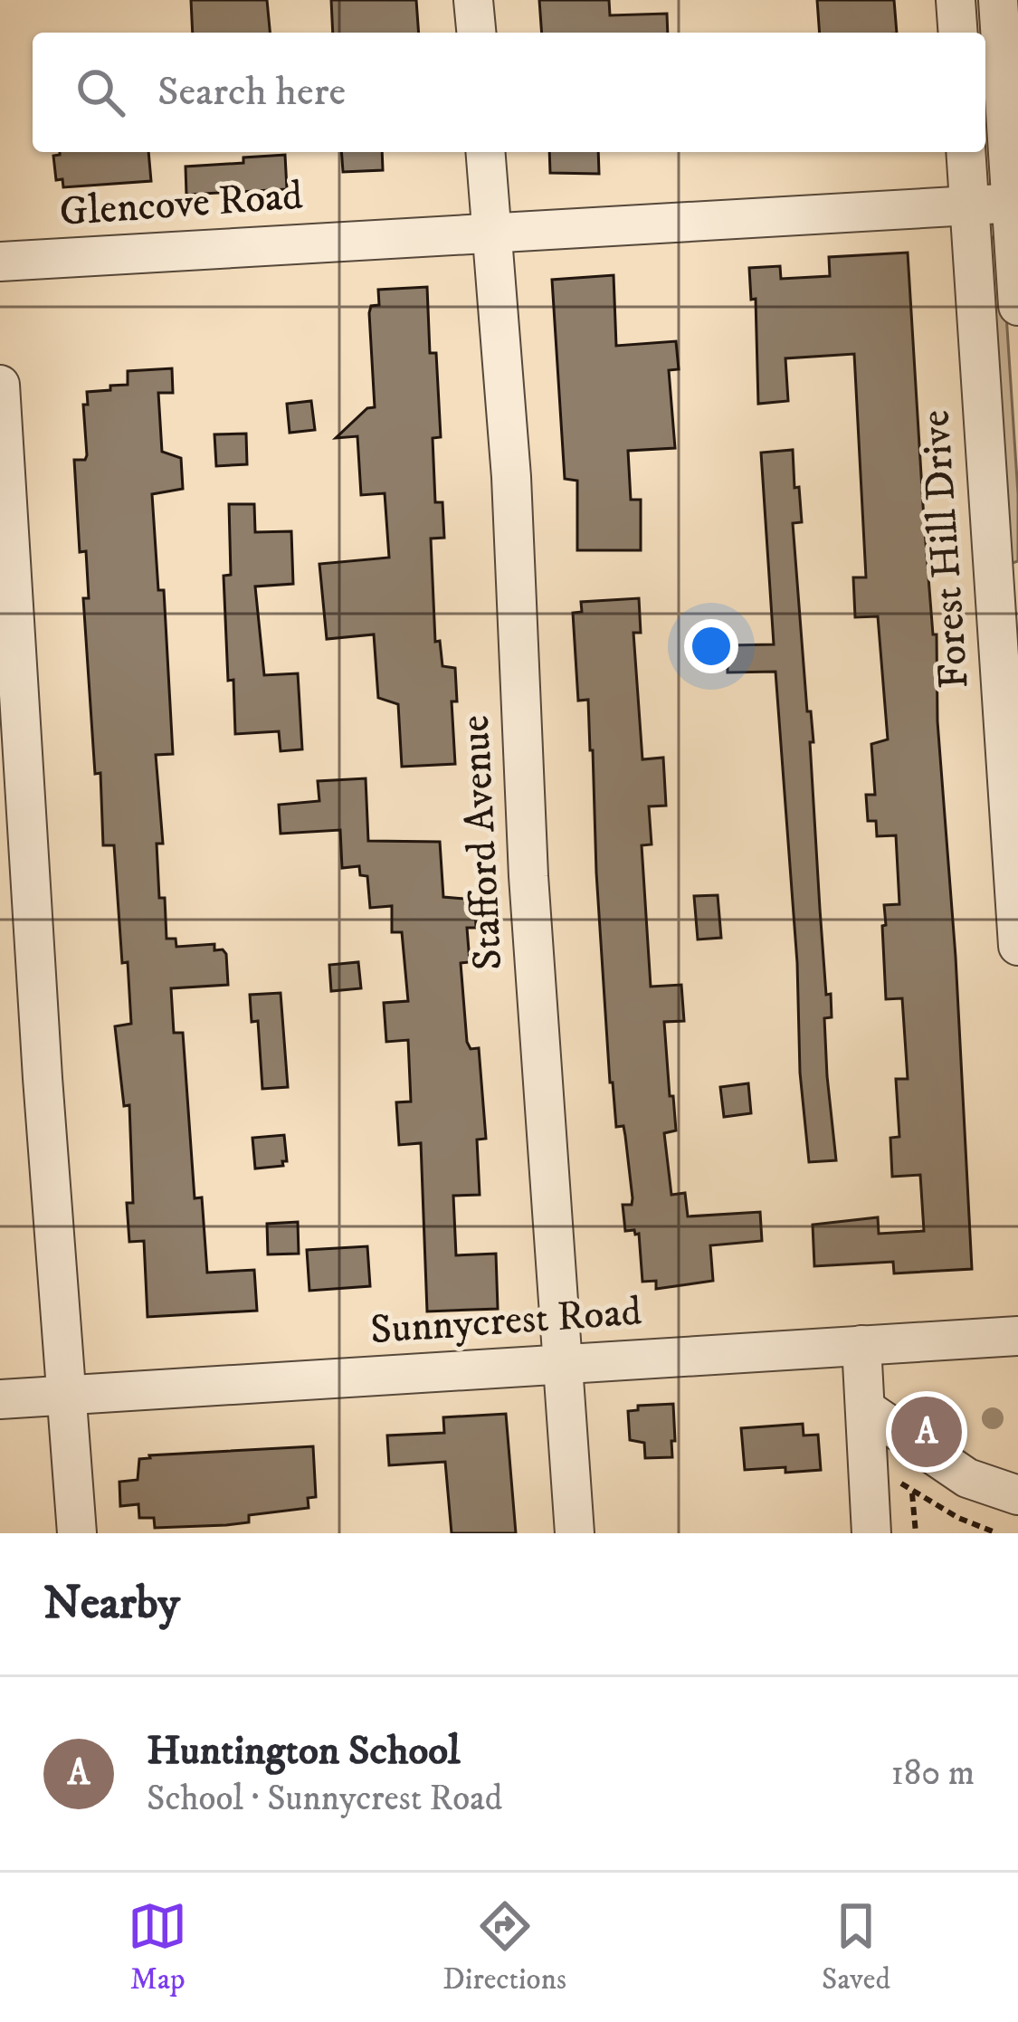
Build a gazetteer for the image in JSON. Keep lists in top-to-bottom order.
{
  "streets": {
    "street": [
      "Glencove Road",
      "Forest Hill Drive",
      "Stafford Avenue",
      "Sunnycrest Road"
    ]
  },
  "crossings": [
    ["Glencove Road", "Forest Hill Drive"],
    ["Glencove Road", "Stafford Avenue"],
    ["Stafford Avenue", "Sunnycrest Road"]
  ],
  "page": {
    "search": "Search here",
    "pins": "A",
    "heading": "Nearby",
    "list": [
      {
        "mark": "A",
        "name": "Huntington School",
        "note": "School · Sunnycrest Road",
        "value": "180 m"
      }
    ],
    "nav": ["Map", "Directions", "Saved"]
  }
}
